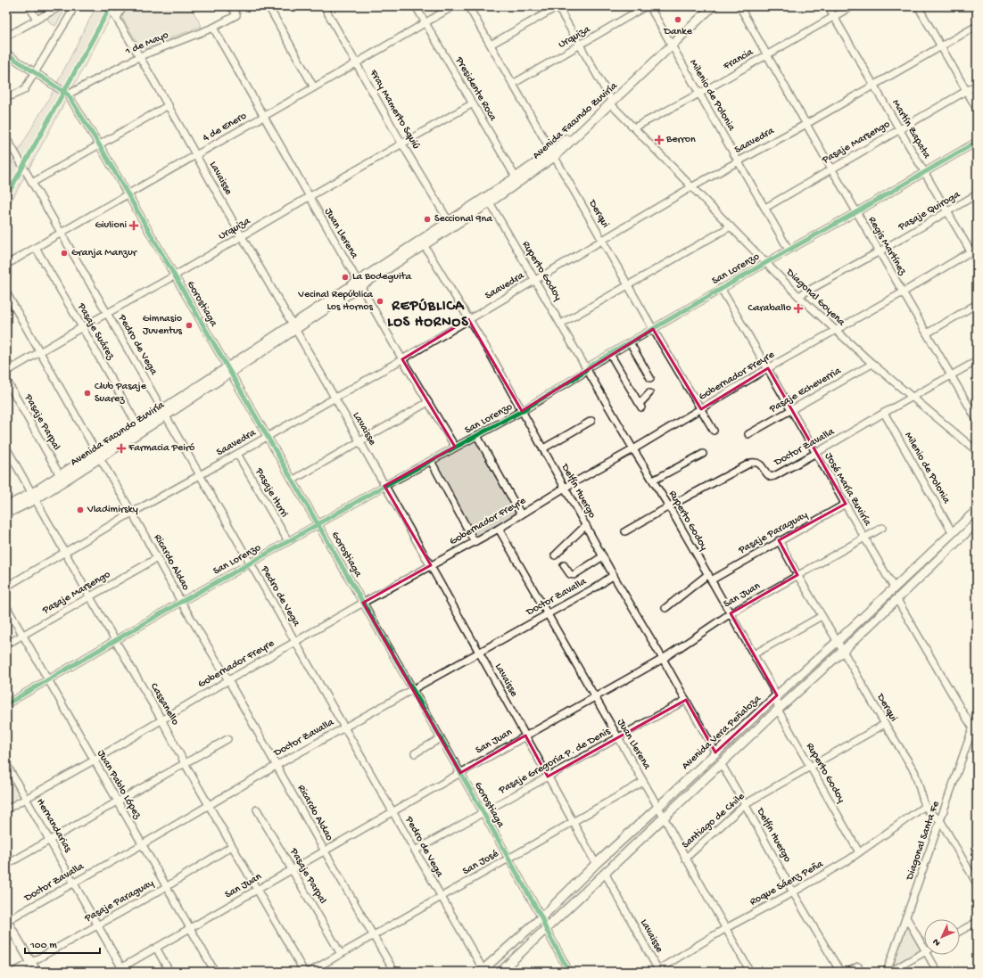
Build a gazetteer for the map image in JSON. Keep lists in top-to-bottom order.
{
  "streets": {
    "main road": ["Avenida Facundo Zuviría", "Avenida Vera Peñaloza"],
    "street": [
      "Urquiza",
      "1 de Mayo",
      "Francia",
      "Presidente Roca",
      "Milenio de Polonia",
      "Fray Mamerto Squiú",
      "4 de Enero",
      "Martín Zapata",
      "Saavedra",
      "Pasaje Marsengo",
      "Lavaisse",
      "Pasaje Quiroga",
      "Derqui",
      "Juan Llerena",
      "Regis Martínez",
      "San Lorenzo",
      "Ruperto Godoy",
      "Diagonal Goyena",
      "Gorostiaga",
      "Pasaje Suárez",
      "Pedro de Vega",
      "Gobernador Freyre",
      "Pasaje Echeverria",
      "Pasaje Parpal",
      "Doctor Zavalla",
      "José María Zuviría",
      "Delfín Huergo",
      "Pasaje Iturri",
      "Pasaje Paraguay",
      "Ricardo Aldao",
      "San Juan",
      "Cassanello",
      "Pasaje Gregoria P. de Denis",
      "Juan Pablo López",
      "Santiago de Chile",
      "Hernandarias",
      "Diagonal Santa Fe",
      "San José",
      "Roque Sáenz Peña"
    ]
  },
  "crossings": [
    ["Urquiza", "Presidente Roca"],
    ["Urquiza", "Fray Mamerto Squiú"],
    ["Urquiza", "Lavaisse"],
    ["Urquiza", "Derqui"],
    ["Urquiza", "Juan Llerena"],
    ["Urquiza", "Gorostiaga"],
    ["Urquiza", "Pasaje Suárez"],
    ["Urquiza", "Pedro de Vega"],
    ["Urquiza", "Ricardo Aldao"],
    ["1 de Mayo", "Lavaisse"],
    ["1 de Mayo", "Juan Llerena"],
    ["1 de Mayo", "Gorostiaga"],
    ["Francia", "Milenio de Polonia"],
    ["Francia", "Martín Zapata"],
    ["Francia", "Regis Martínez"],
    ["Francia", "Diagonal Goyena"],
    ["Presidente Roca", "Avenida Facundo Zuviría"],
    ["Presidente Roca", "4 de Enero"],
    ["Milenio de Polonia", "Avenida Facundo Zuviría"],
    ["Milenio de Polonia", "Saavedra"],
    ["Milenio de Polonia", "Pasaje Marsengo"],
    ["Milenio de Polonia", "San Lorenzo"],
    ["Milenio de Polonia", "Doctor Zavalla"],
    ["Milenio de Polonia", "Avenida Vera Peñaloza"],
    ["Fray Mamerto Squiú", "Avenida Facundo Zuviría"],
    ["Fray Mamerto Squiú", "4 de Enero"],
    ["Avenida Facundo Zuviría", "Lavaisse"],
    ["Avenida Facundo Zuviría", "Derqui"],
    ["Avenida Facundo Zuviría", "Juan Llerena"],
    ["Avenida Facundo Zuviría", "Ruperto Godoy"],
    ["Avenida Facundo Zuviría", "Diagonal Goyena"],
    ["Avenida Facundo Zuviría", "Gorostiaga"],
    ["Avenida Facundo Zuviría", "Pasaje Suárez"],
    ["Avenida Facundo Zuviría", "Pedro de Vega"],
    ["Avenida Facundo Zuviría", "Pasaje Parpal"],
    ["Avenida Facundo Zuviría", "Delfín Huergo"],
    ["Avenida Facundo Zuviría", "Ricardo Aldao"],
    ["Avenida Facundo Zuviría", "Cassanello"],
    ["4 de Enero", "Lavaisse"],
    ["4 de Enero", "Juan Llerena"],
    ["4 de Enero", "Gorostiaga"],
    ["4 de Enero", "Pasaje Suárez"],
    ["4 de Enero", "Pedro de Vega"],
    ["Martín Zapata", "Saavedra"],
    ["Martín Zapata", "Pasaje Marsengo"],
    ["Martín Zapata", "Pasaje Quiroga"],
    ["Martín Zapata", "San Lorenzo"],
    ["Martín Zapata", "Gobernador Freyre"],
    ["Saavedra", "Lavaisse"],
    ["Saavedra", "Derqui"],
    ["Saavedra", "Juan Llerena"],
    ["Saavedra", "Regis Martínez"],
    ["Saavedra", "Ruperto Godoy"],
    ["Saavedra", "Diagonal Goyena"],
    ["Saavedra", "Gorostiaga"],
    ["Saavedra", "Pedro de Vega"],
    ["Saavedra", "Delfín Huergo"],
    ["Saavedra", "Pasaje Iturri"],
    ["Saavedra", "Ricardo Aldao"],
    ["Saavedra", "Cassanello"],
    ["Pasaje Marsengo", "Regis Martínez"],
    ["Pasaje Marsengo", "Ricardo Aldao"],
    ["Pasaje Marsengo", "Cassanello"],
    ["Pasaje Marsengo", "Juan Pablo López"],
    ["Lavaisse", "San Lorenzo"],
    ["Lavaisse", "Gobernador Freyre"],
    ["Lavaisse", "Doctor Zavalla"],
    ["Lavaisse", "San Juan"],
    ["Lavaisse", "Avenida Vera Peñaloza"],
    ["Lavaisse", "Pasaje Gregoria P. de Denis"],
    ["Lavaisse", "San José"],
    ["Lavaisse", "Roque Sáenz Peña"],
    ["Pasaje Quiroga", "Regis Martínez"],
    ["Pasaje Quiroga", "Diagonal Goyena"],
    ["Derqui", "San Lorenzo"],
    ["Derqui", "Gobernador Freyre"],
    ["Derqui", "Pasaje Paraguay"],
    ["Derqui", "San Juan"],
    ["Derqui", "Avenida Vera Peñaloza"],
    ["Derqui", "Santiago de Chile"],
    ["Derqui", "Diagonal Santa Fe"],
    ["Derqui", "Roque Sáenz Peña"],
    ["Juan Llerena", "San Lorenzo"],
    ["Juan Llerena", "Gobernador Freyre"],
    ["Juan Llerena", "Doctor Zavalla"],
    ["Juan Llerena", "San Juan"],
    ["Juan Llerena", "Avenida Vera Peñaloza"],
    ["Juan Llerena", "Pasaje Gregoria P. de Denis"],
    ["Juan Llerena", "Santiago de Chile"],
    ["Juan Llerena", "San José"],
    ["Juan Llerena", "Roque Sáenz Peña"],
    ["Regis Martínez", "San Lorenzo"],
    ["Regis Martínez", "Gobernador Freyre"],
    ["Regis Martínez", "Doctor Zavalla"],
    ["San Lorenzo", "Ruperto Godoy"],
    ["San Lorenzo", "Diagonal Goyena"],
    ["San Lorenzo", "Gorostiaga"],
    ["San Lorenzo", "Pedro de Vega"],
    ["San Lorenzo", "José María Zuviría"],
    ["San Lorenzo", "Delfín Huergo"],
    ["San Lorenzo", "Pasaje Iturri"],
    ["San Lorenzo", "Ricardo Aldao"],
    ["San Lorenzo", "Cassanello"],
    ["San Lorenzo", "Juan Pablo López"],
    ["Ruperto Godoy", "Gobernador Freyre"],
    ["Ruperto Godoy", "Doctor Zavalla"],
    ["Ruperto Godoy", "Pasaje Paraguay"],
    ["Ruperto Godoy", "San Juan"],
    ["Ruperto Godoy", "Avenida Vera Peñaloza"],
    ["Ruperto Godoy", "Santiago de Chile"],
    ["Ruperto Godoy", "Roque Sáenz Peña"],
    ["Diagonal Goyena", "Gobernador Freyre"],
    ["Diagonal Goyena", "Pasaje Echeverria"],
    ["Diagonal Goyena", "Doctor Zavalla"],
    ["Gorostiaga", "Gobernador Freyre"],
    ["Gorostiaga", "Doctor Zavalla"],
    ["Gorostiaga", "San Juan"],
    ["Gorostiaga", "Avenida Vera Peñaloza"],
    ["Gorostiaga", "Pasaje Gregoria P. de Denis"],
    ["Gorostiaga", "San José"],
    ["Pedro de Vega", "Gobernador Freyre"],
    ["Pedro de Vega", "Doctor Zavalla"],
    ["Pedro de Vega", "San Juan"],
    ["Pedro de Vega", "Avenida Vera Peñaloza"],
    ["Pedro de Vega", "Pasaje Gregoria P. de Denis"],
    ["Pedro de Vega", "San José"],
    ["Gobernador Freyre", "José María Zuviría"],
    ["Gobernador Freyre", "Delfín Huergo"],
    ["Gobernador Freyre", "Ricardo Aldao"],
    ["Gobernador Freyre", "Cassanello"],
    ["Gobernador Freyre", "Juan Pablo López"],
    ["Gobernador Freyre", "Hernandarias"],
    ["Pasaje Echeverria", "José María Zuviría"],
    ["Pasaje Parpal", "San Juan"],
    ["Pasaje Parpal", "San José"],
    ["Doctor Zavalla", "José María Zuviría"],
    ["Doctor Zavalla", "Delfín Huergo"],
    ["Doctor Zavalla", "Ricardo Aldao"],
    ["Doctor Zavalla", "Cassanello"],
    ["Doctor Zavalla", "Juan Pablo López"],
    ["Doctor Zavalla", "Hernandarias"],
    ["José María Zuviría", "Pasaje Paraguay"],
    ["José María Zuviría", "San Juan"],
    ["José María Zuviría", "Avenida Vera Peñaloza"],
    ["Delfín Huergo", "San Juan"],
    ["Delfín Huergo", "Avenida Vera Peñaloza"],
    ["Delfín Huergo", "Pasaje Gregoria P. de Denis"],
    ["Delfín Huergo", "Santiago de Chile"],
    ["Delfín Huergo", "Roque Sáenz Peña"],
    ["Pasaje Paraguay", "Cassanello"],
    ["Pasaje Paraguay", "Juan Pablo López"],
    ["Pasaje Paraguay", "Hernandarias"],
    ["Ricardo Aldao", "San Juan"],
    ["Ricardo Aldao", "San José"],
    ["San Juan", "Cassanello"],
    ["San Juan", "Juan Pablo López"],
    ["San Juan", "Hernandarias"]
  ],
  "districts": ["REPÚBLICA LOS HORNOS"],
  "places": {
    "other": [
      "Danke",
      "Seccional 9na",
      "Granja Manzur",
      "La Bodeguita",
      "Vecinal República Los Hornos",
      "Gimnasio Juventus",
      "Club Pasaje Suarez",
      "Vladimirsky"
    ],
    "health": [
      "Berron",
      "Giulioni",
      "Caraballo",
      "Farmacia Peiró"
    ]
  },
  "scale_bar": "100 m",
  "north": "bottom left"
}
